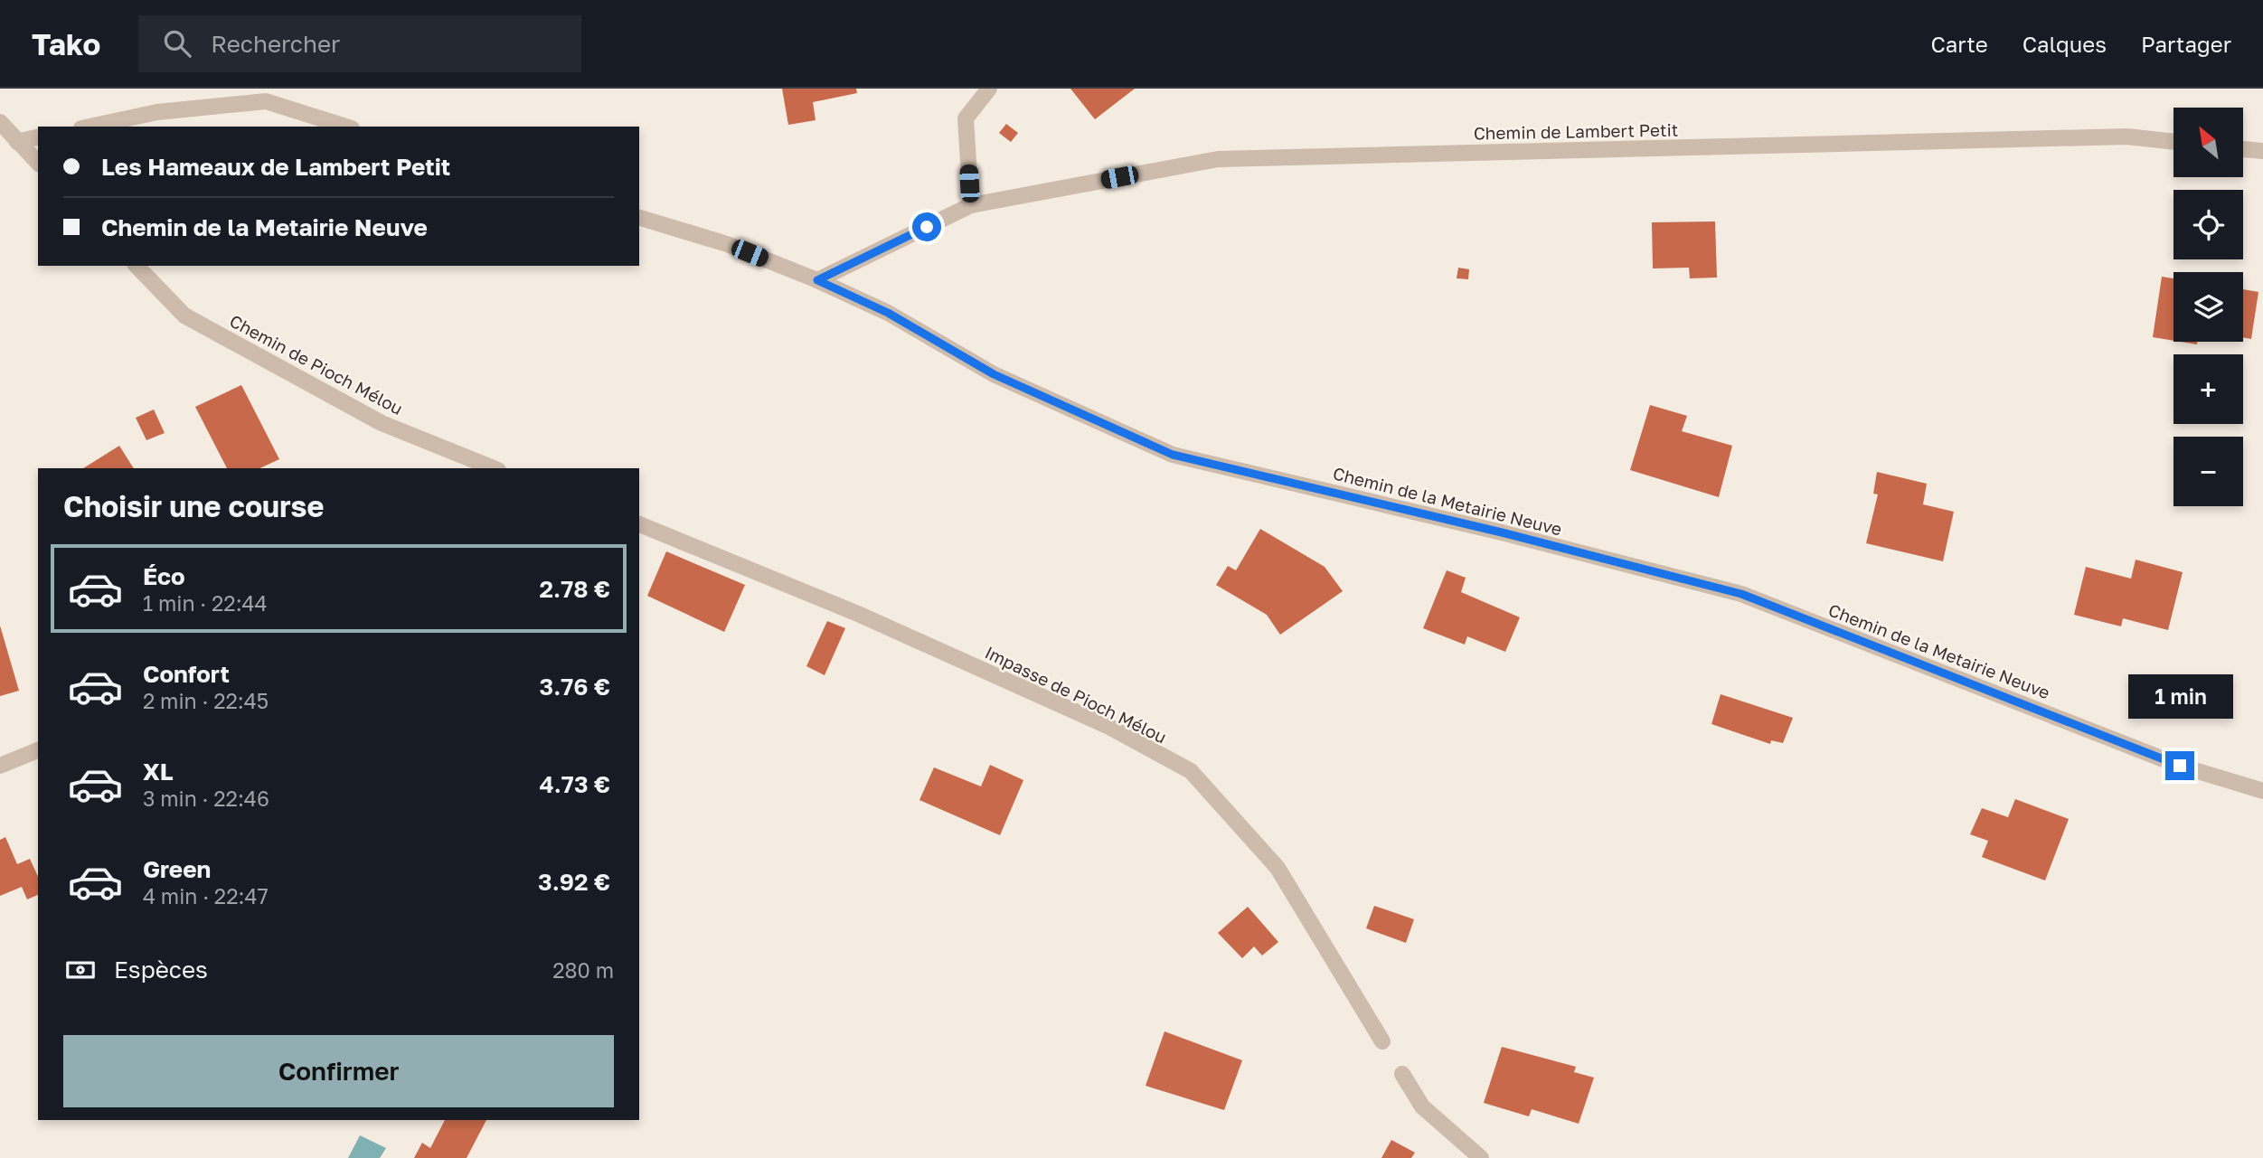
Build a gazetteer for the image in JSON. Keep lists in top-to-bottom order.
{
  "streets": {
    "street": [
      "Chemin de Lambert Petit",
      "Chemin de Pioch Mélou",
      "Chemin de la Metairie Neuve",
      "Impasse de Pioch Mélou"
    ]
  },
  "crossings": [
    ["Chemin de Lambert Petit", "Chemin de la Metairie Neuve"]
  ],
  "north": "top left",
  "page": {
    "header": "Tako",
    "search": "Rechercher",
    "nav": ["Carte", "Calques", "Partager"],
    "map_buttons": ["+", "−"],
    "banner": ["Les Hameaux de Lambert Petit", "Chemin de la Metairie Neuve"],
    "heading": "Choisir une course",
    "list": [
      {
        "name": "Éco",
        "note": "1 min · 22:44",
        "value": "2.78 €"
      },
      {
        "name": "Confort",
        "note": "2 min · 22:45",
        "value": "3.76 €"
      },
      {
        "name": "XL",
        "note": "3 min · 22:46",
        "value": "4.73 €"
      },
      {
        "name": "Green",
        "note": "4 min · 22:47",
        "value": "3.92 €"
      }
    ],
    "bubble": "1 min",
    "pay": ["Espèces", "280 m"],
    "buttons": "Confirmer"
  }
}
